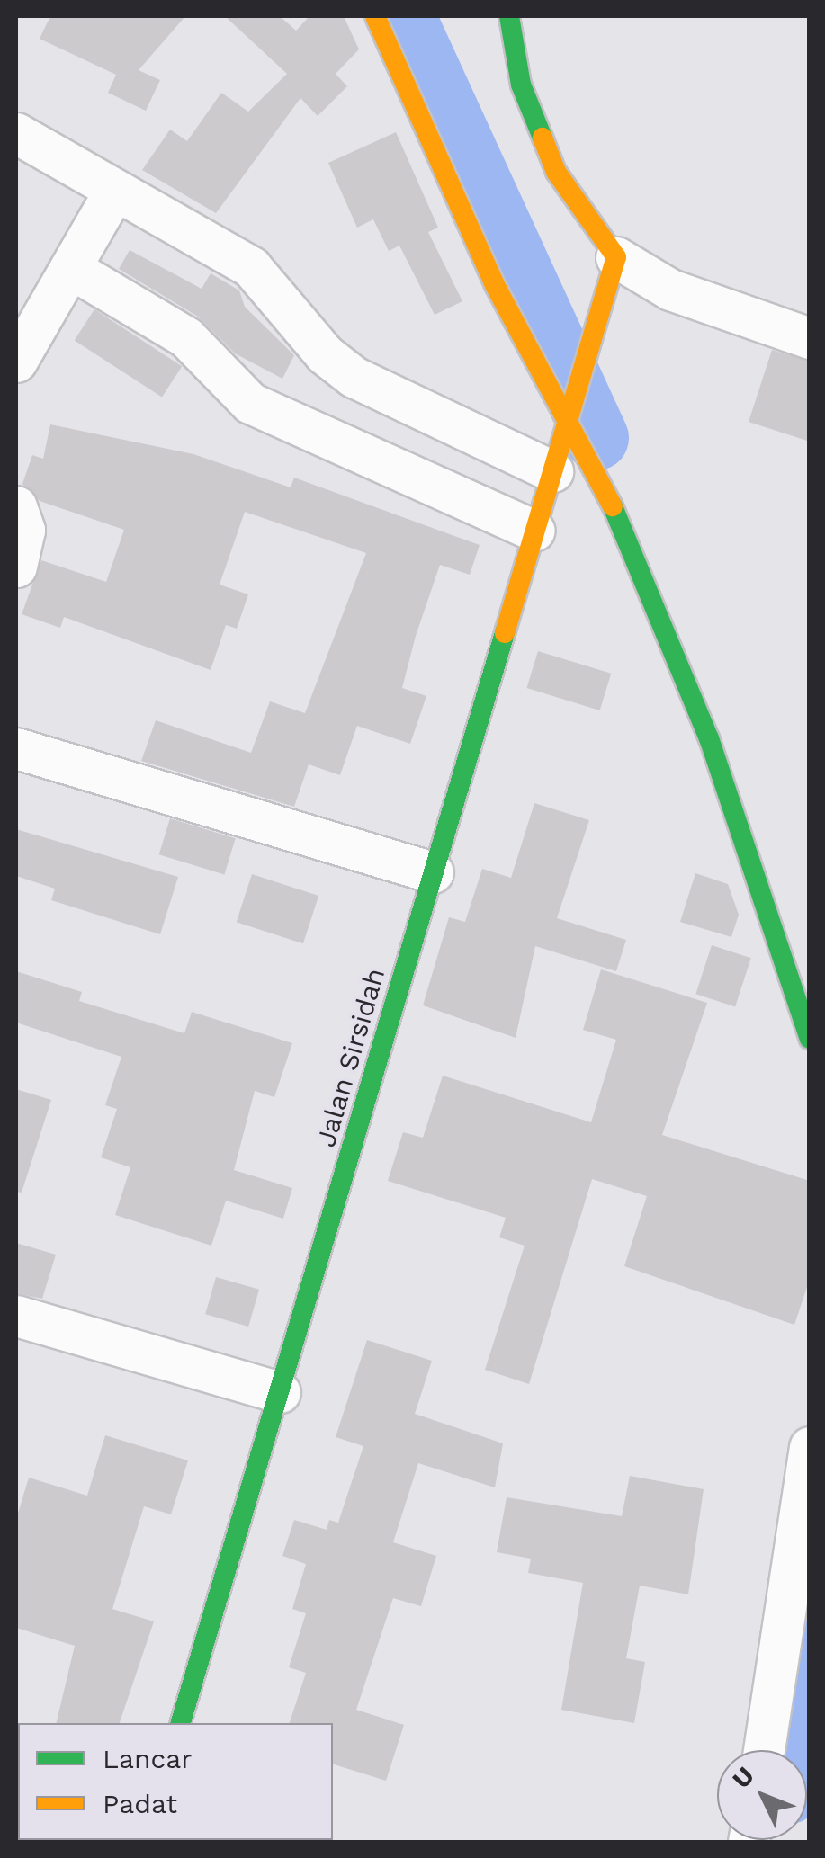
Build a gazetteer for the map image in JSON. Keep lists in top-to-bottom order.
{
  "streets": {
    "street": ["Jalan Sirsidah"]
  },
  "legend": ["Lancar", "Padat"],
  "north": "top left"
}
